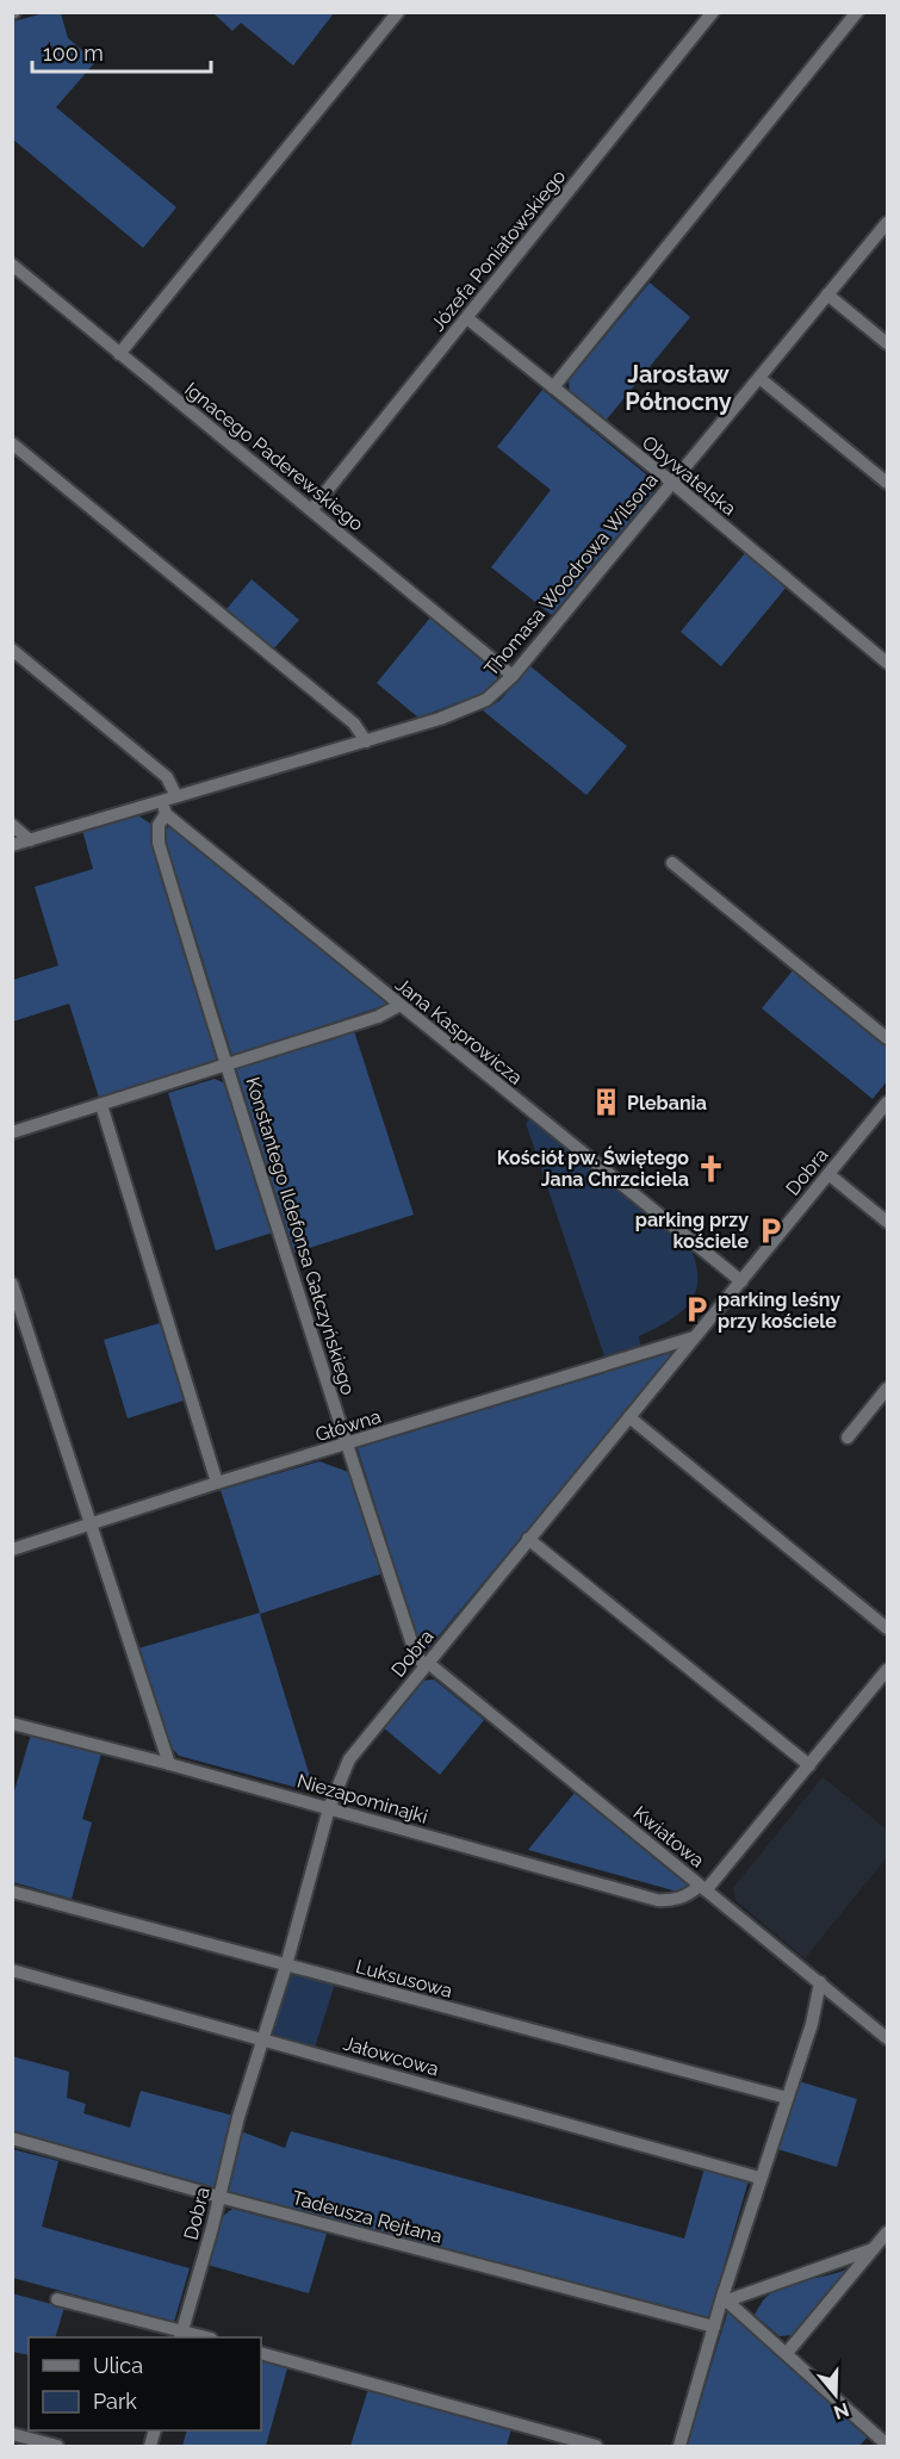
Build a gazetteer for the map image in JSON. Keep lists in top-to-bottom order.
{
  "streets": {
    "street": [
      "Józefa Poniatowskiego",
      "Ignacego Paderewskiego",
      "Obywatelska",
      "Thomasa Woodrowa Wilsona",
      "Jana Kasprowicza",
      "Dobra",
      "Konstantego Ildefonsa Gałczyńskiego",
      "Główna",
      "Niezapominajki",
      "Kwiatowa",
      "Luksusowa",
      "Jałowcowa",
      "Tadeusza Rejtana"
    ]
  },
  "crossings": [
    ["Józefa Poniatowskiego", "Ignacego Paderewskiego"],
    ["Józefa Poniatowskiego", "Obywatelska"],
    ["Ignacego Paderewskiego", "Thomasa Woodrowa Wilsona"],
    ["Obywatelska", "Thomasa Woodrowa Wilsona"],
    ["Thomasa Woodrowa Wilsona", "Jana Kasprowicza"],
    ["Thomasa Woodrowa Wilsona", "Konstantego Ildefonsa Gałczyńskiego"],
    ["Jana Kasprowicza", "Dobra"],
    ["Jana Kasprowicza", "Konstantego Ildefonsa Gałczyńskiego"],
    ["Dobra", "Konstantego Ildefonsa Gałczyńskiego"],
    ["Dobra", "Główna"],
    ["Dobra", "Niezapominajki"],
    ["Dobra", "Kwiatowa"],
    ["Dobra", "Luksusowa"],
    ["Dobra", "Jałowcowa"],
    ["Dobra", "Tadeusza Rejtana"],
    ["Konstantego Ildefonsa Gałczyńskiego", "Główna"],
    ["Konstantego Ildefonsa Gałczyńskiego", "Kwiatowa"],
    ["Niezapominajki", "Kwiatowa"]
  ],
  "districts": ["Jarosław Północny"],
  "places": {
    "building": ["Plebania"],
    "church": ["Kościół pw. Świętego Jana Chrzciciela"],
    "parking": ["parking przy kościele", "parking leśny przy kościele"]
  },
  "legend": ["Ulica", "Park"],
  "scale_bar": "100 m",
  "north": "bottom"
}
